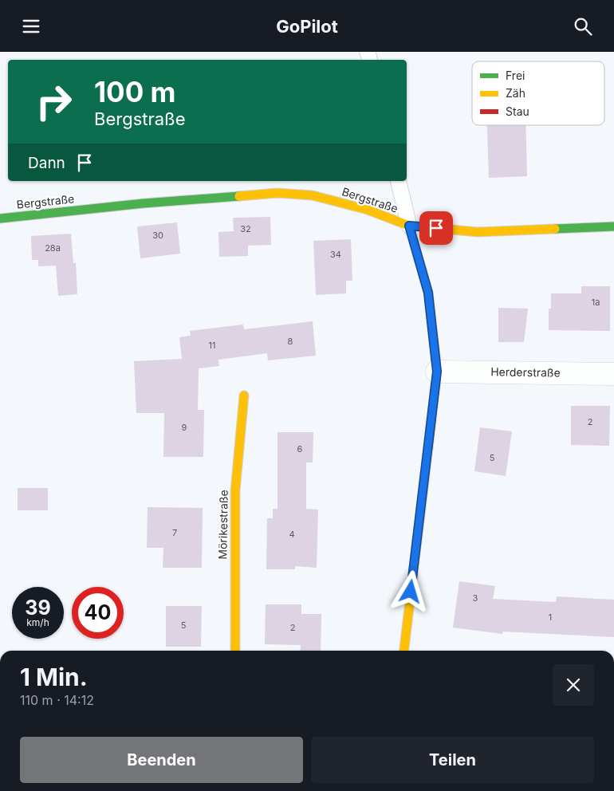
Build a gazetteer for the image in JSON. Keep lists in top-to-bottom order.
{
  "streets": {
    "street": ["Bergstraße", "Herderstraße", "Mörikestraße"]
  },
  "house_numbers": [
    "32",
    "30",
    "28a",
    "34",
    "1a",
    "8",
    "11",
    "2",
    "9",
    "6",
    "5",
    "7",
    "4",
    "3",
    "1",
    "5",
    "2"
  ],
  "legend": ["Frei", "Zäh", "Stau"],
  "page": {
    "header": "GoPilot",
    "turn": ["100 m", "Bergstraße"],
    "then": "Dann",
    "speed": "39 km/h",
    "limit": "40",
    "heading": ["1 Min.", "110 m · 14:12"],
    "buttons": ["Beenden", "Teilen"]
  }
}
